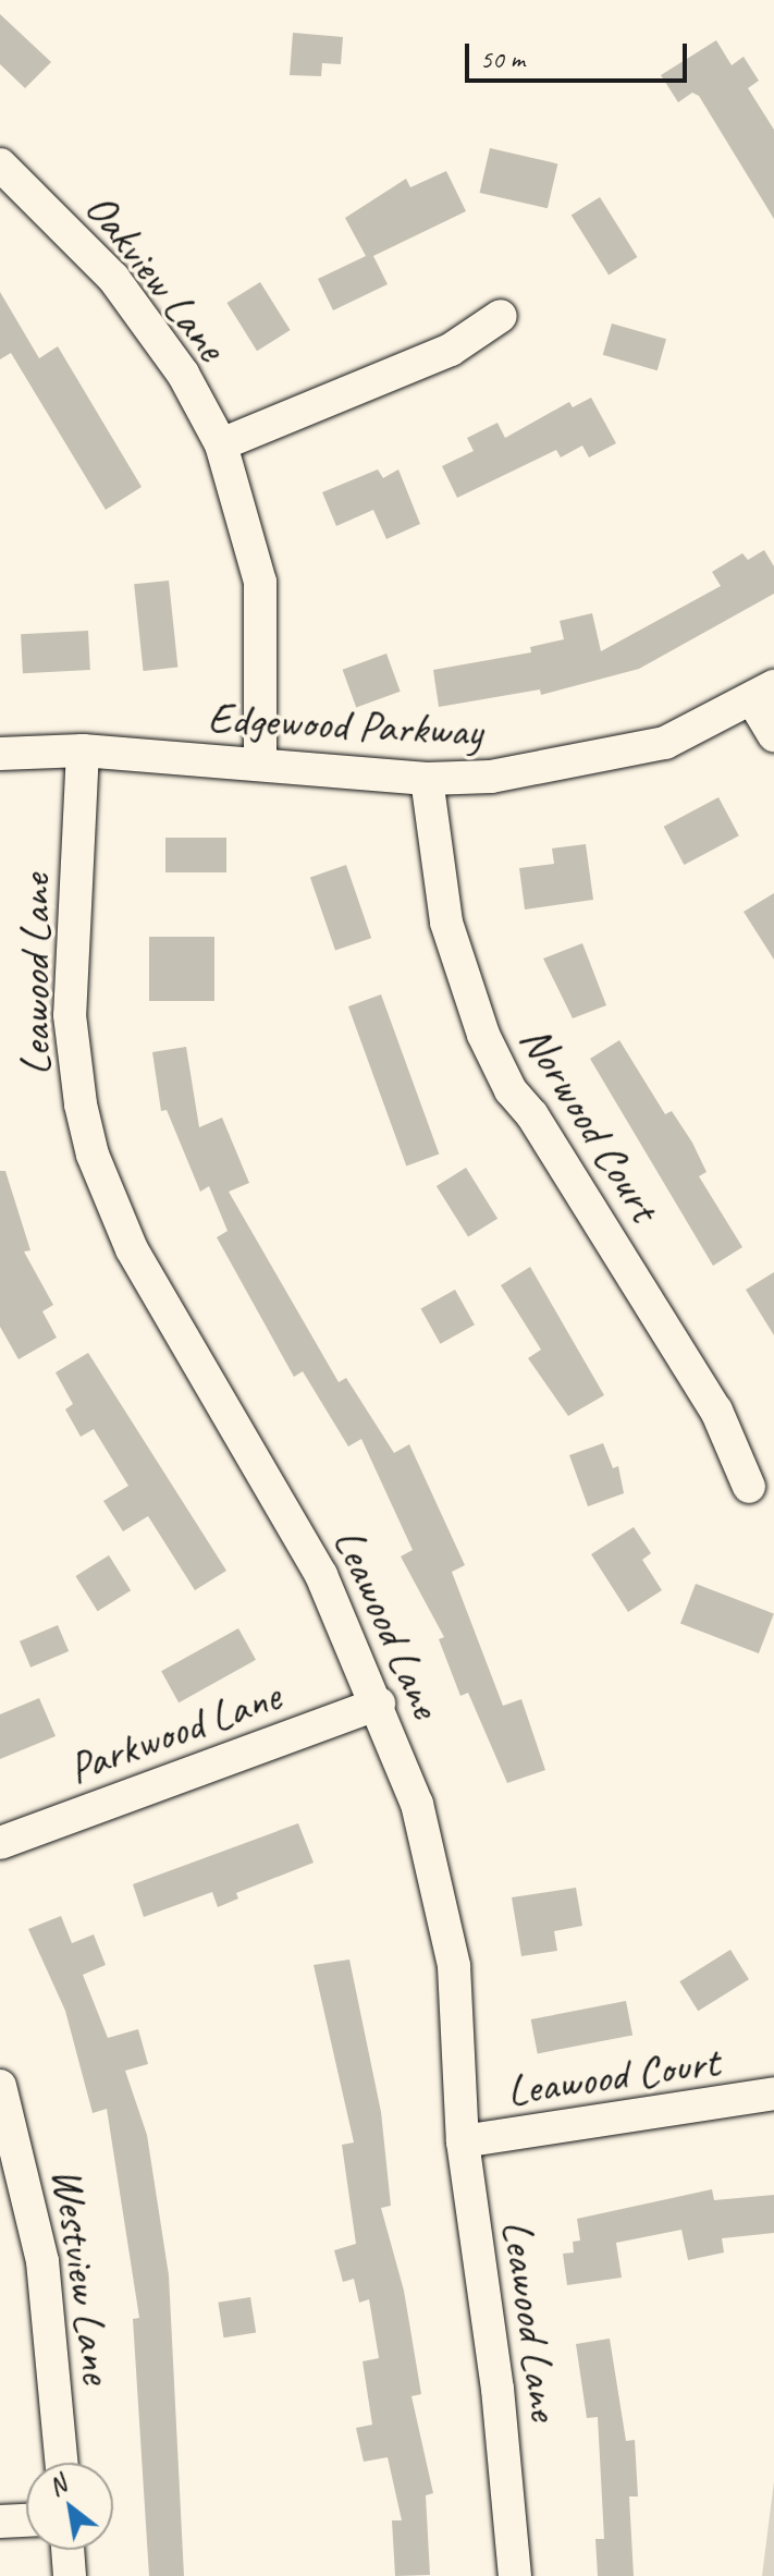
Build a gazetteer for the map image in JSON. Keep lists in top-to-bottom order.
{
  "streets": {
    "street": [
      "Oakview Lane",
      "Edgewood Parkway",
      "Leawood Lane",
      "Norwood Court",
      "Parkwood Lane",
      "Leawood Court",
      "Westview Lane"
    ]
  },
  "crossings": [
    ["Oakview Lane", "Edgewood Parkway"],
    ["Edgewood Parkway", "Leawood Lane"],
    ["Edgewood Parkway", "Norwood Court"],
    ["Leawood Lane", "Parkwood Lane"],
    ["Leawood Lane", "Leawood Court"]
  ],
  "scale_bar": "50 m",
  "north": "top left"
}
